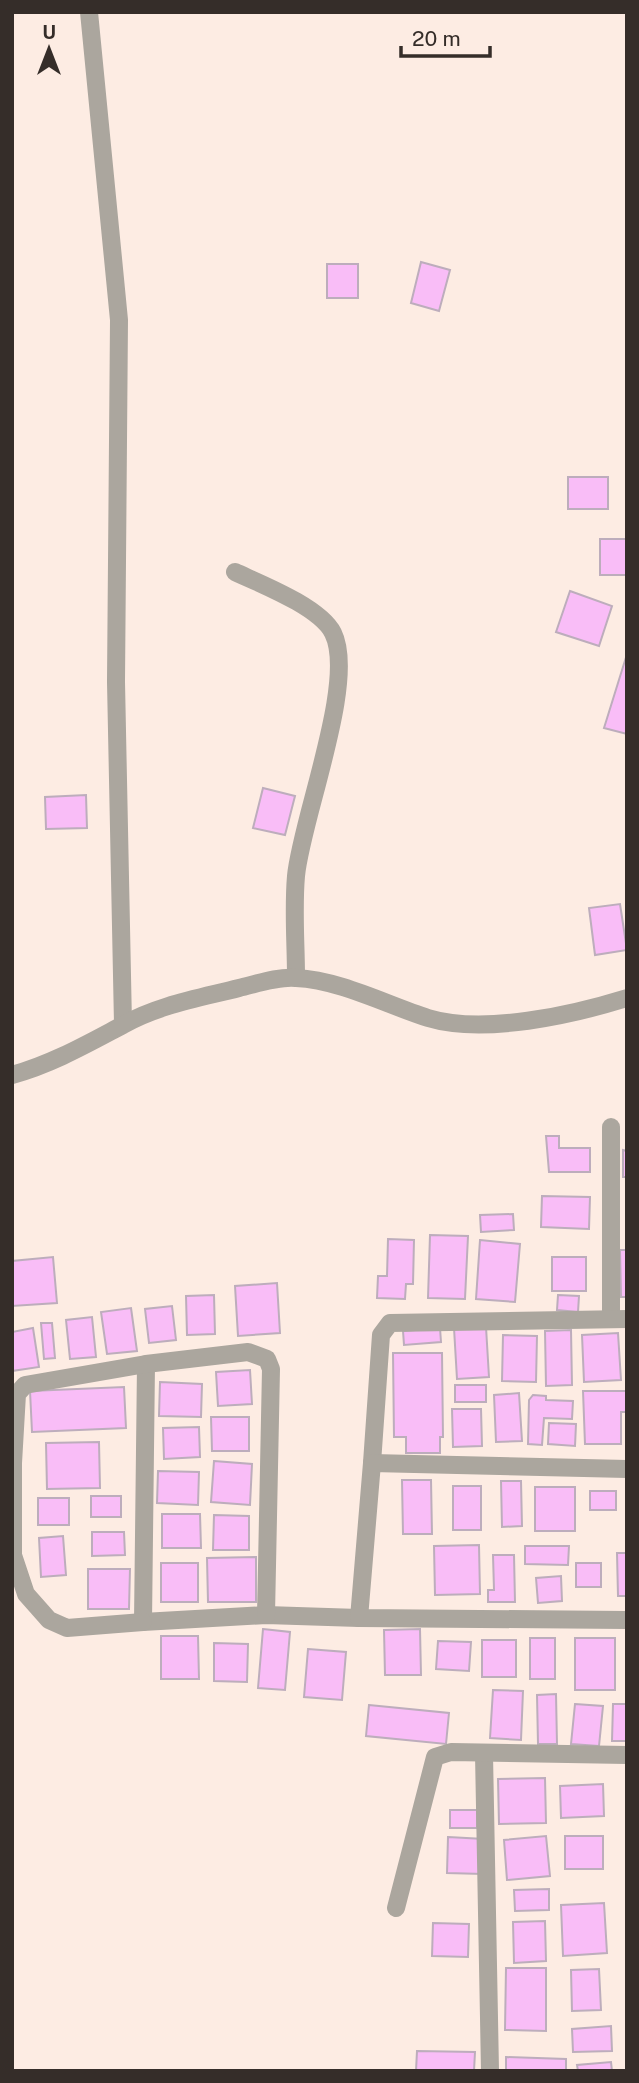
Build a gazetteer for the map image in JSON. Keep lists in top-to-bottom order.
{
  "scale_bar": "20 m",
  "north": "top"
}
